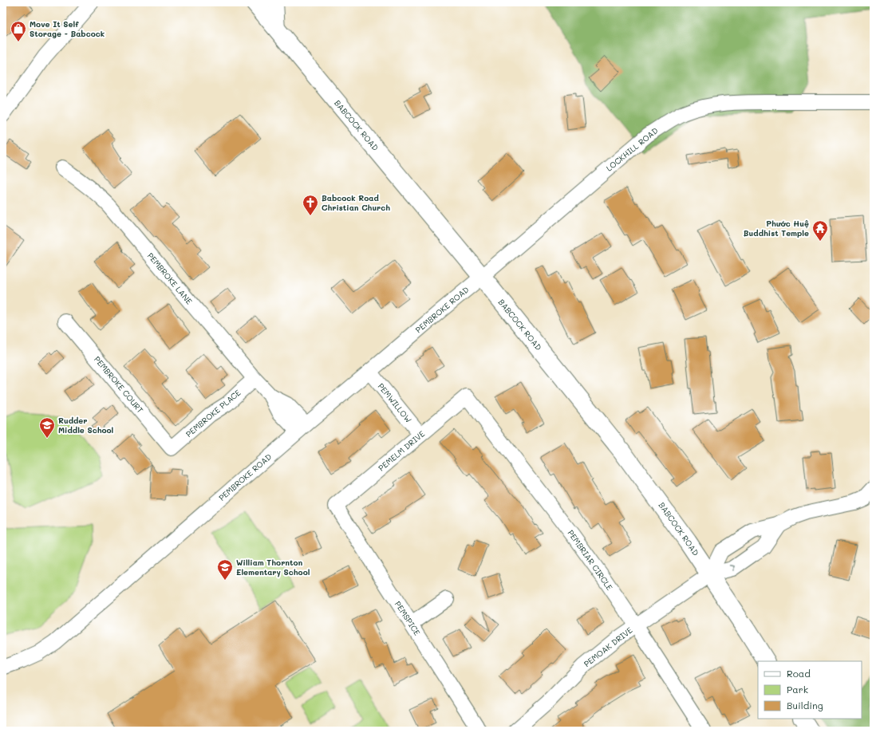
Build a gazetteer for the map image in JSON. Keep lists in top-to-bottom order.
{
  "streets": {
    "main road": ["BABCOCK ROAD"],
    "street": [
      "LOCKHILL ROAD",
      "PEMBROKE LANE",
      "PEMBROKE ROAD",
      "PEMBROKE COURT",
      "PEMWILLOW",
      "PEMBROKE PLACE",
      "PEMELM DRIVE",
      "PEMBRIAR CIRCLE",
      "PEMSPICE",
      "PEMOAK DRIVE"
    ]
  },
  "crossings": [
    ["BABCOCK ROAD", "LOCKHILL ROAD"],
    ["BABCOCK ROAD", "PEMBROKE ROAD"],
    ["BABCOCK ROAD", "PEMOAK DRIVE"],
    ["LOCKHILL ROAD", "PEMBROKE ROAD"],
    ["PEMBROKE LANE", "PEMBROKE ROAD"],
    ["PEMBROKE LANE", "PEMBROKE PLACE"],
    ["PEMBROKE ROAD", "PEMWILLOW"],
    ["PEMBROKE COURT", "PEMBROKE PLACE"],
    ["PEMWILLOW", "PEMELM DRIVE"],
    ["PEMELM DRIVE", "PEMBRIAR CIRCLE"],
    ["PEMELM DRIVE", "PEMSPICE"],
    ["PEMBRIAR CIRCLE", "PEMOAK DRIVE"]
  ],
  "places": {
    "shop": ["Move It Self Storage - Babcock"],
    "church": ["Babcock Road Christian Church"],
    "temple": ["Phước Huệ Buddhist Temple"],
    "school or university": ["Rudder Middle School", "William Thornton Elementary School"]
  },
  "legend": ["Road", "Park", "Building"]
}
